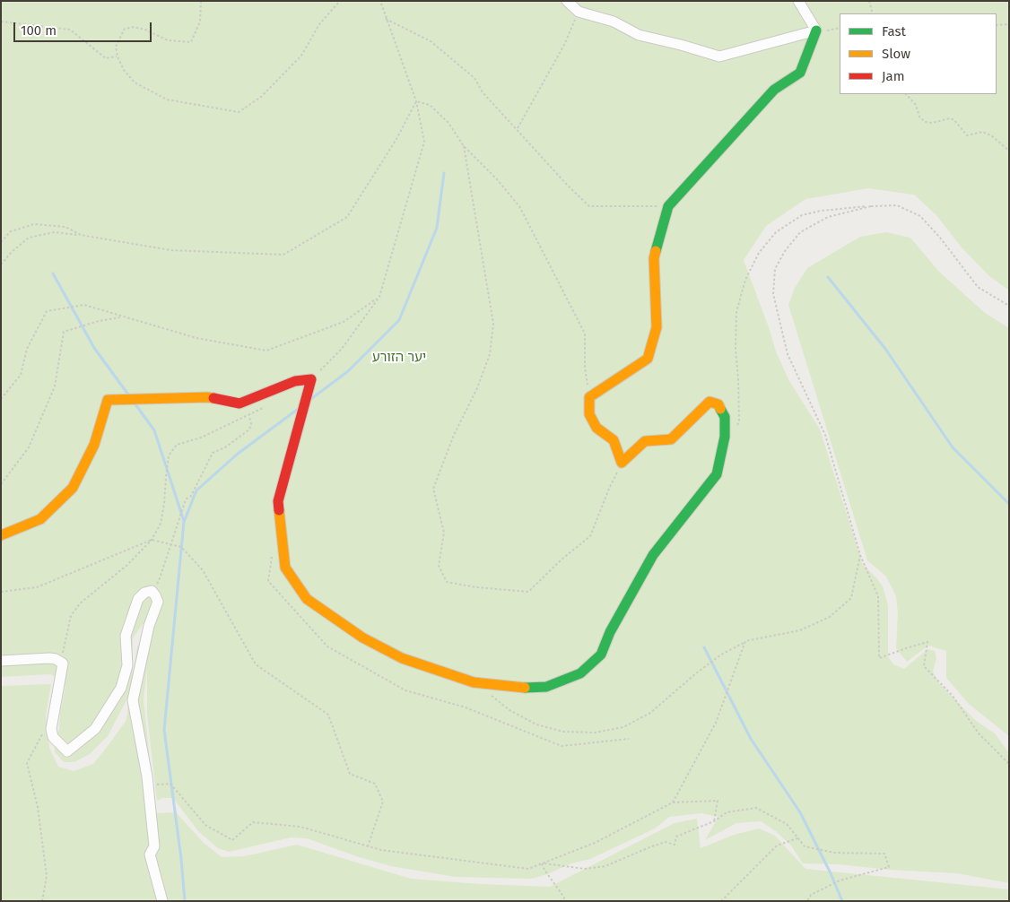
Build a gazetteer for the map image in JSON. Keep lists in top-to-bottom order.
{
  "parks": ["יער הזורע"],
  "legend": ["Fast", "Slow", "Jam"],
  "scale_bar": "100 m"
}
